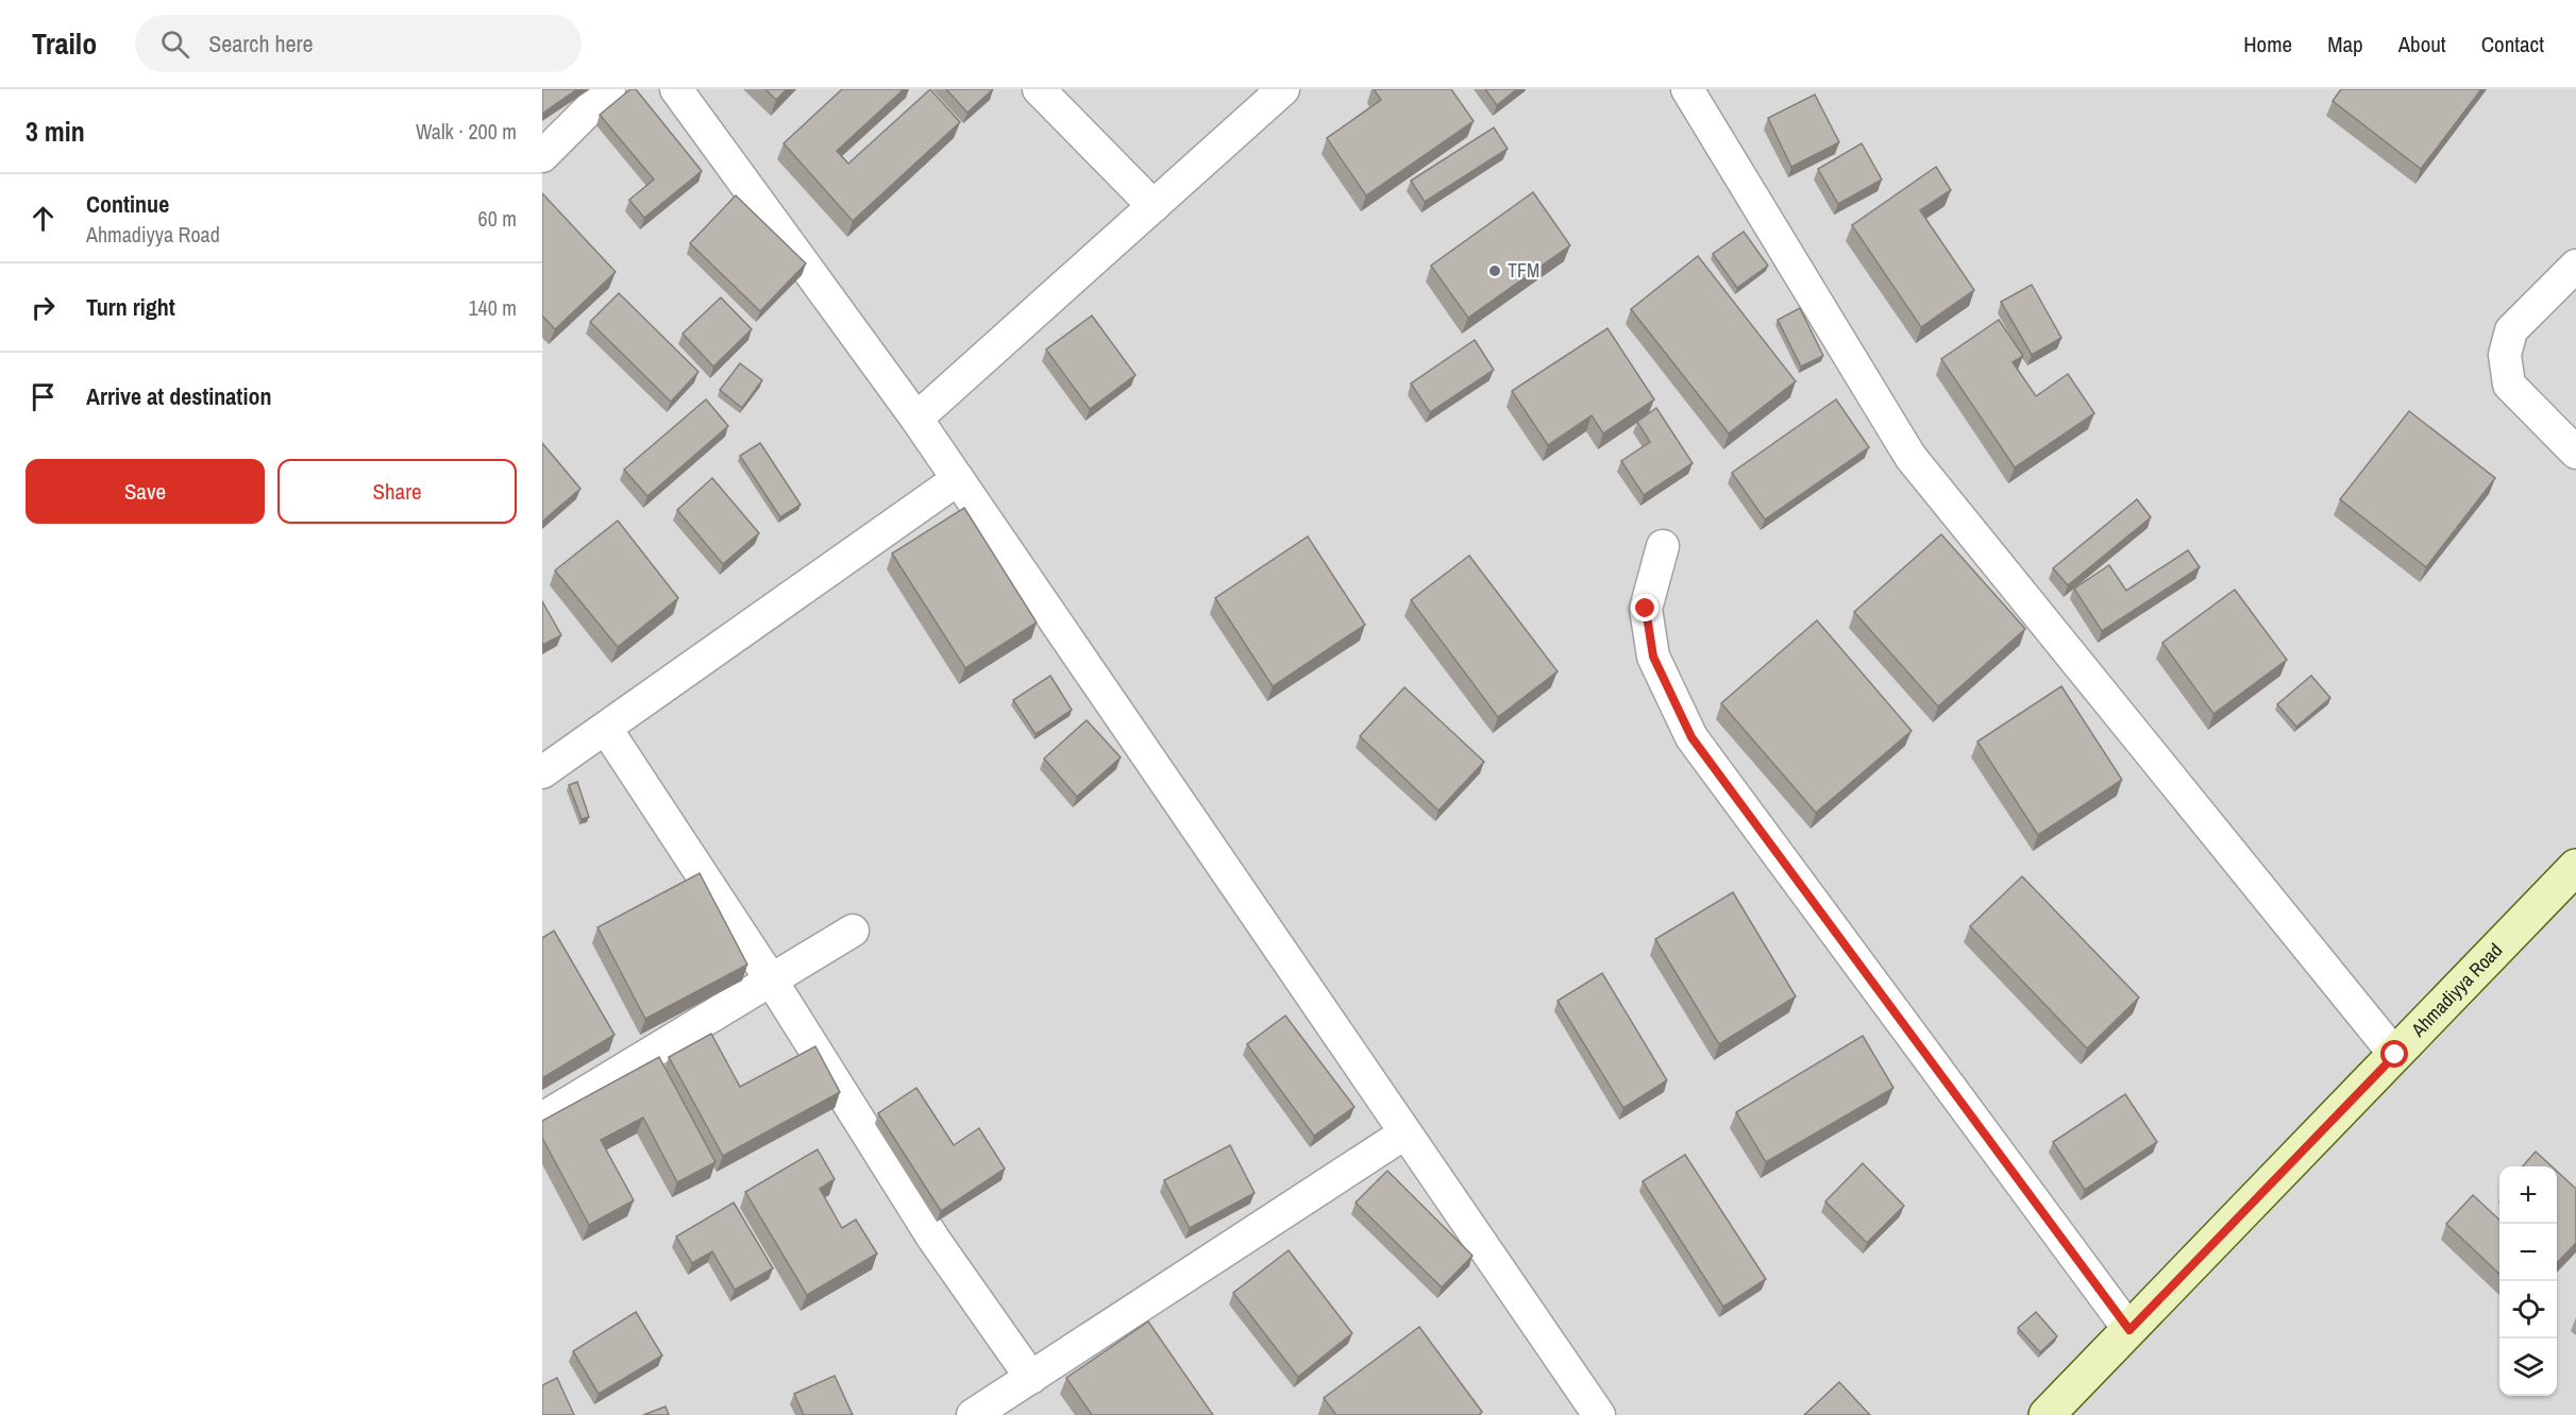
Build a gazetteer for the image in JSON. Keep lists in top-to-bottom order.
{
  "streets": {
    "street": ["Ahmadiyya Road"]
  },
  "places": ["TFM"],
  "page": {
    "header": "Trailo",
    "search": "Search here",
    "nav": [
      "Home",
      "Map",
      "About",
      "Contact"
    ],
    "heading": ["3 min", "Walk · 200 m"],
    "list": [
      ["Continue", "Ahmadiyya Road", "60 m"],
      ["Turn right", "140 m"],
      "Arrive at destination"
    ],
    "buttons": ["Save", "Share"],
    "map_buttons": ["+", "−"]
  }
}
